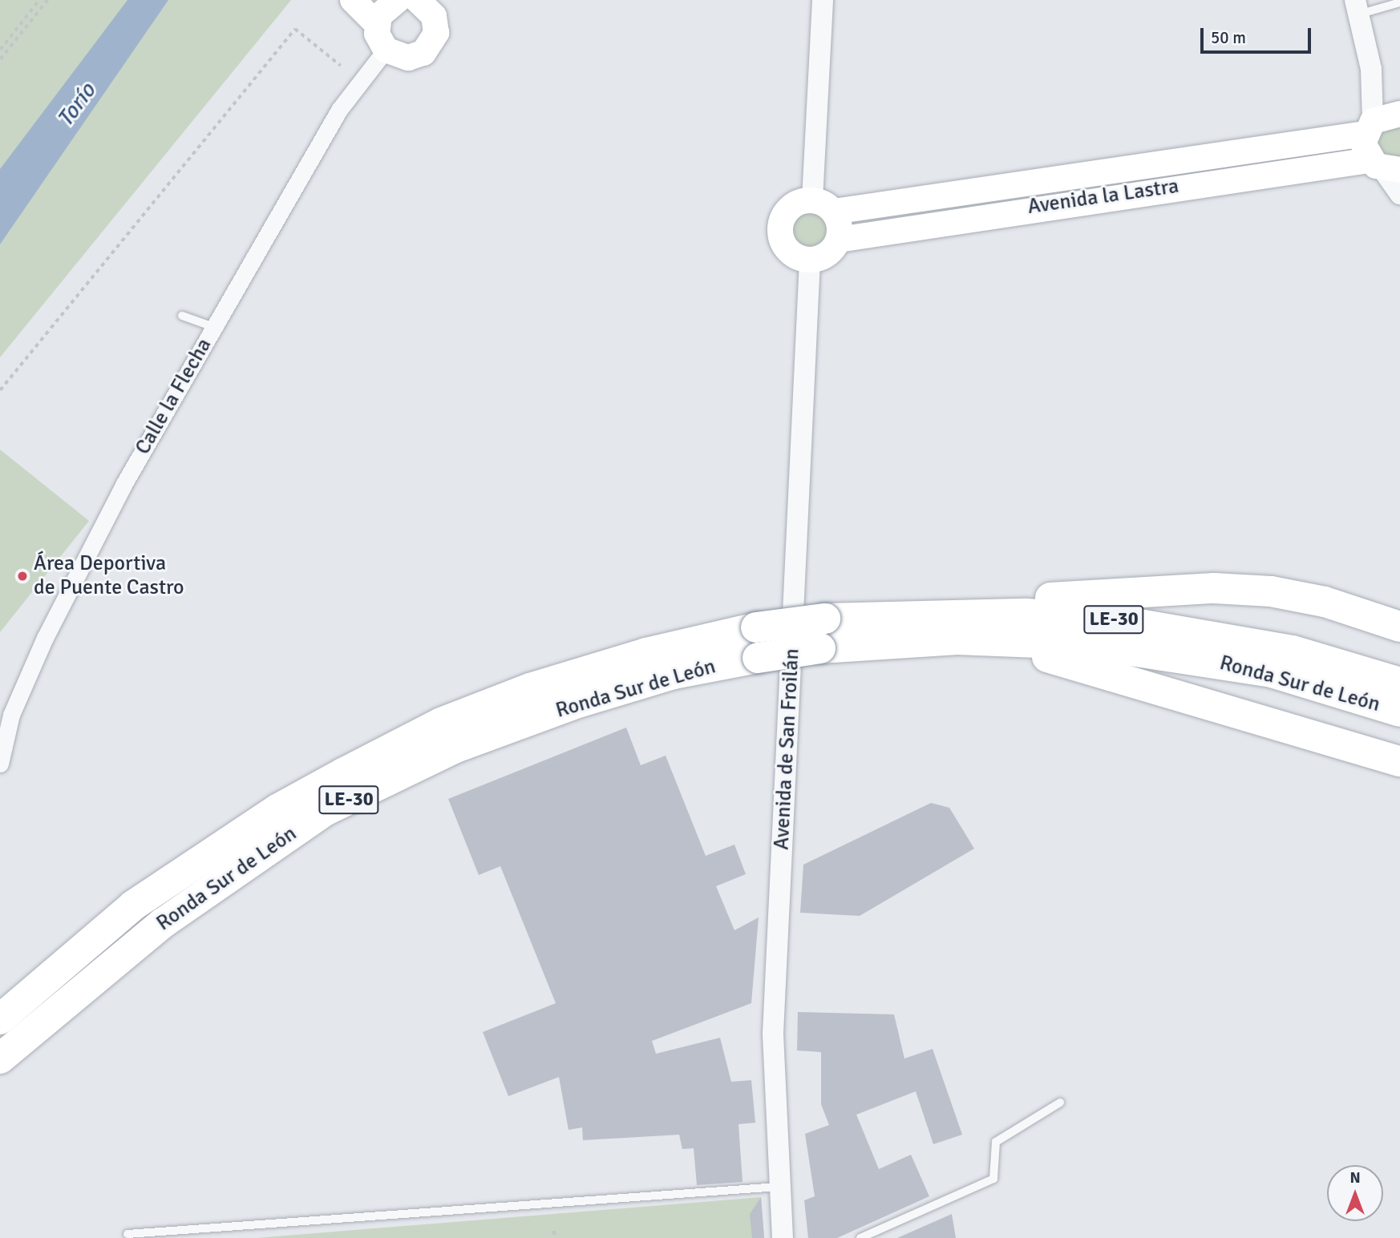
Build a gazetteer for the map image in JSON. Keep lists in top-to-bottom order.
{
  "streets": {
    "highway": ["LE-30", "Ronda Sur de León"],
    "main road": ["Avenida la Lastra"],
    "street": ["Calle la Flecha", "Avenida de San Froilán"]
  },
  "crossings": [
    ["Avenida la Lastra", "Avenida de San Froilán"]
  ],
  "water": ["Torío"],
  "places": ["Área Deportiva de Puente Castro"],
  "scale_bar": "50 m",
  "north": "top"
}
